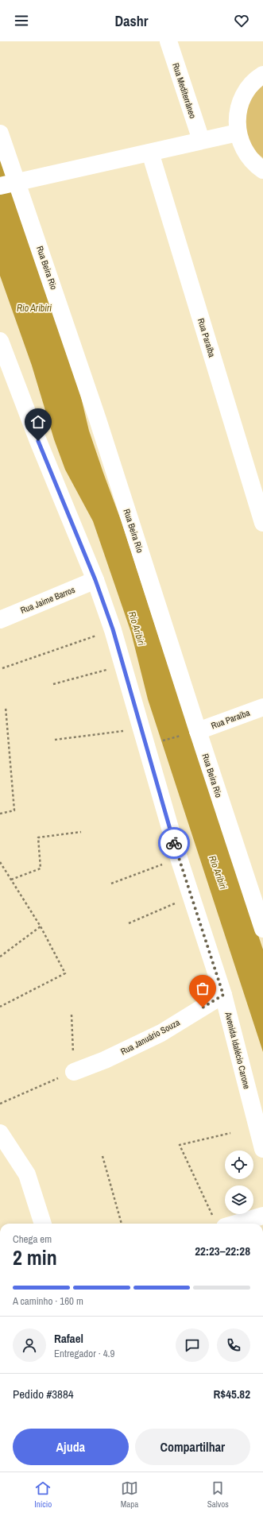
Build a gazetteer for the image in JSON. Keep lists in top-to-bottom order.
{
  "streets": {
    "street": [
      "Rua Mediterrâneo",
      "Rua Beira Rio",
      "Rua Paraíba",
      "Rua Jaime Barros",
      "Rua Januário Souza",
      "Avenida Idalécio Carone"
    ]
  },
  "crossings": [
    ["Rua Beira Rio", "Rua Paraíba"],
    ["Rua Jaime Barros", "Avenida Idalécio Carone"],
    ["Rua Januário Souza", "Avenida Idalécio Carone"]
  ],
  "water": ["Rio Aribiri"],
  "page": {
    "header": "Dashr",
    "heading": ["2 min", "Chega em", "22:23–22:28"],
    "panel": [
      "Rafael",
      "Entregador · 4.9",
      "Pedido #3884",
      "R$45.82"
    ],
    "bar": "A caminho · 160 m",
    "buttons": ["Ajuda", "Compartilhar"],
    "tabs": ["Início", "Mapa", "Salvos"]
  }
}
